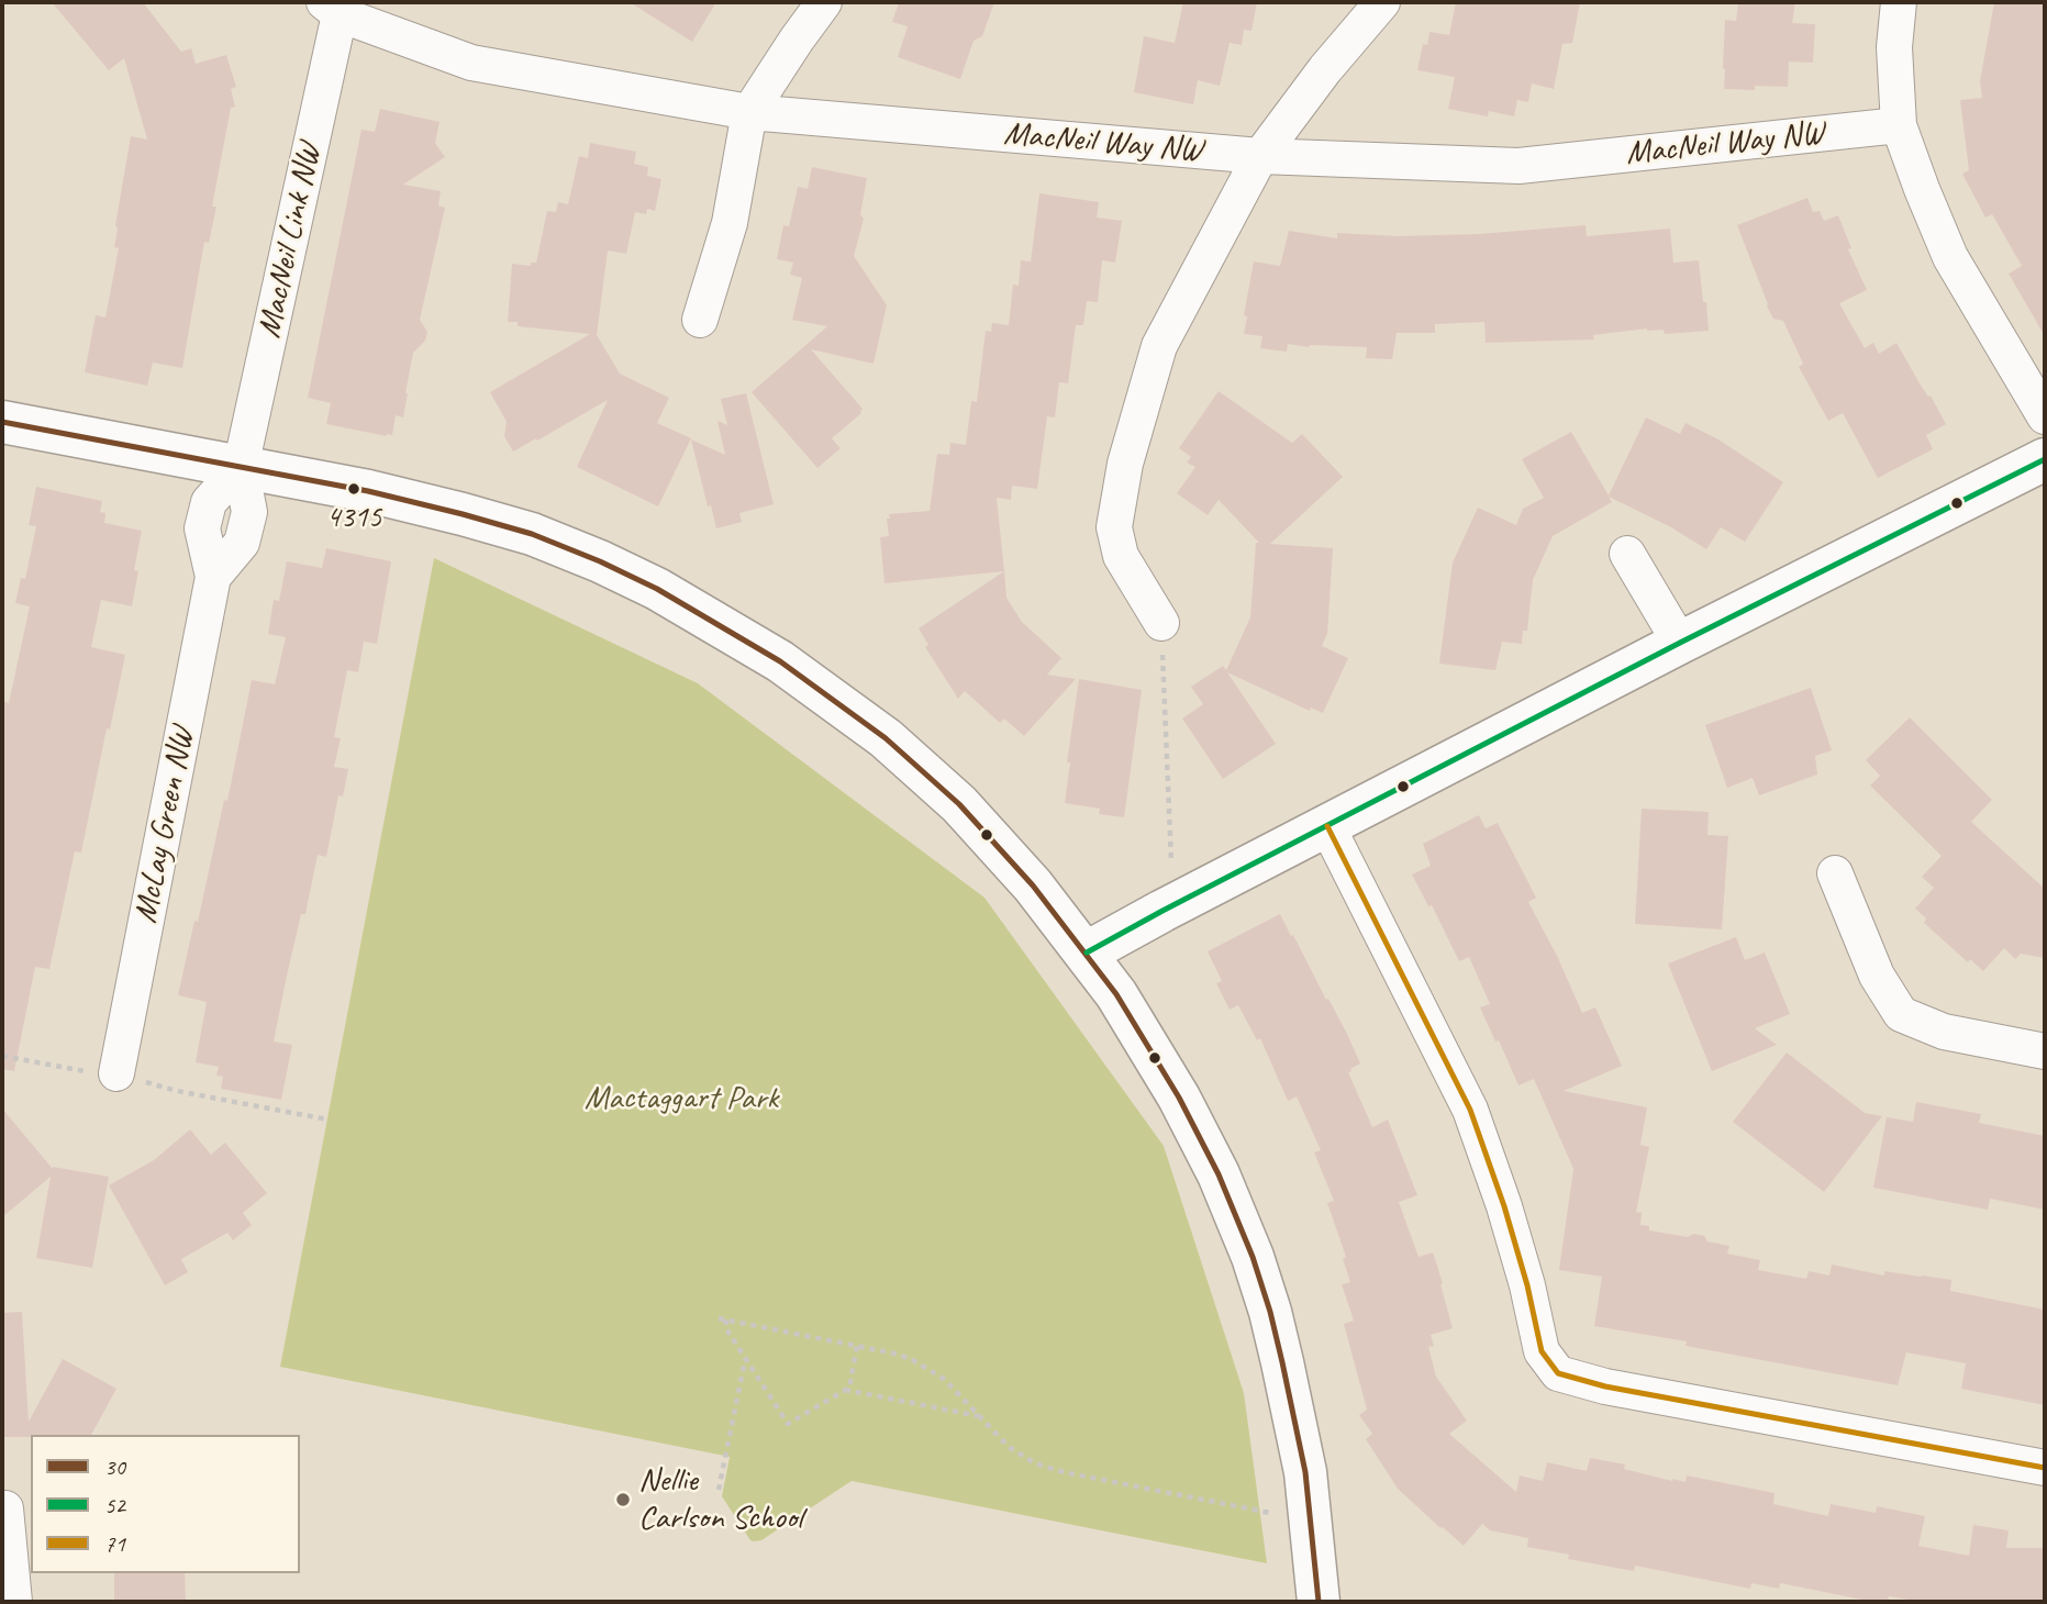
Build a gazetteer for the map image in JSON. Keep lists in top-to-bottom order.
{
  "streets": {
    "street": ["MacNeil Way NW", "MacNeil Link NW", "McLay Green NW"]
  },
  "crossings": [
    ["MacNeil Way NW", "MacNeil Link NW"],
    ["MacNeil Link NW", "McLay Green NW"]
  ],
  "parks": ["Mactaggart Park"],
  "places": ["4315", "Nellie Carlson School"],
  "lines": ["transit line 30", "transit line 52", "transit line 71"],
  "legend": ["30", "52", "71"]
}
